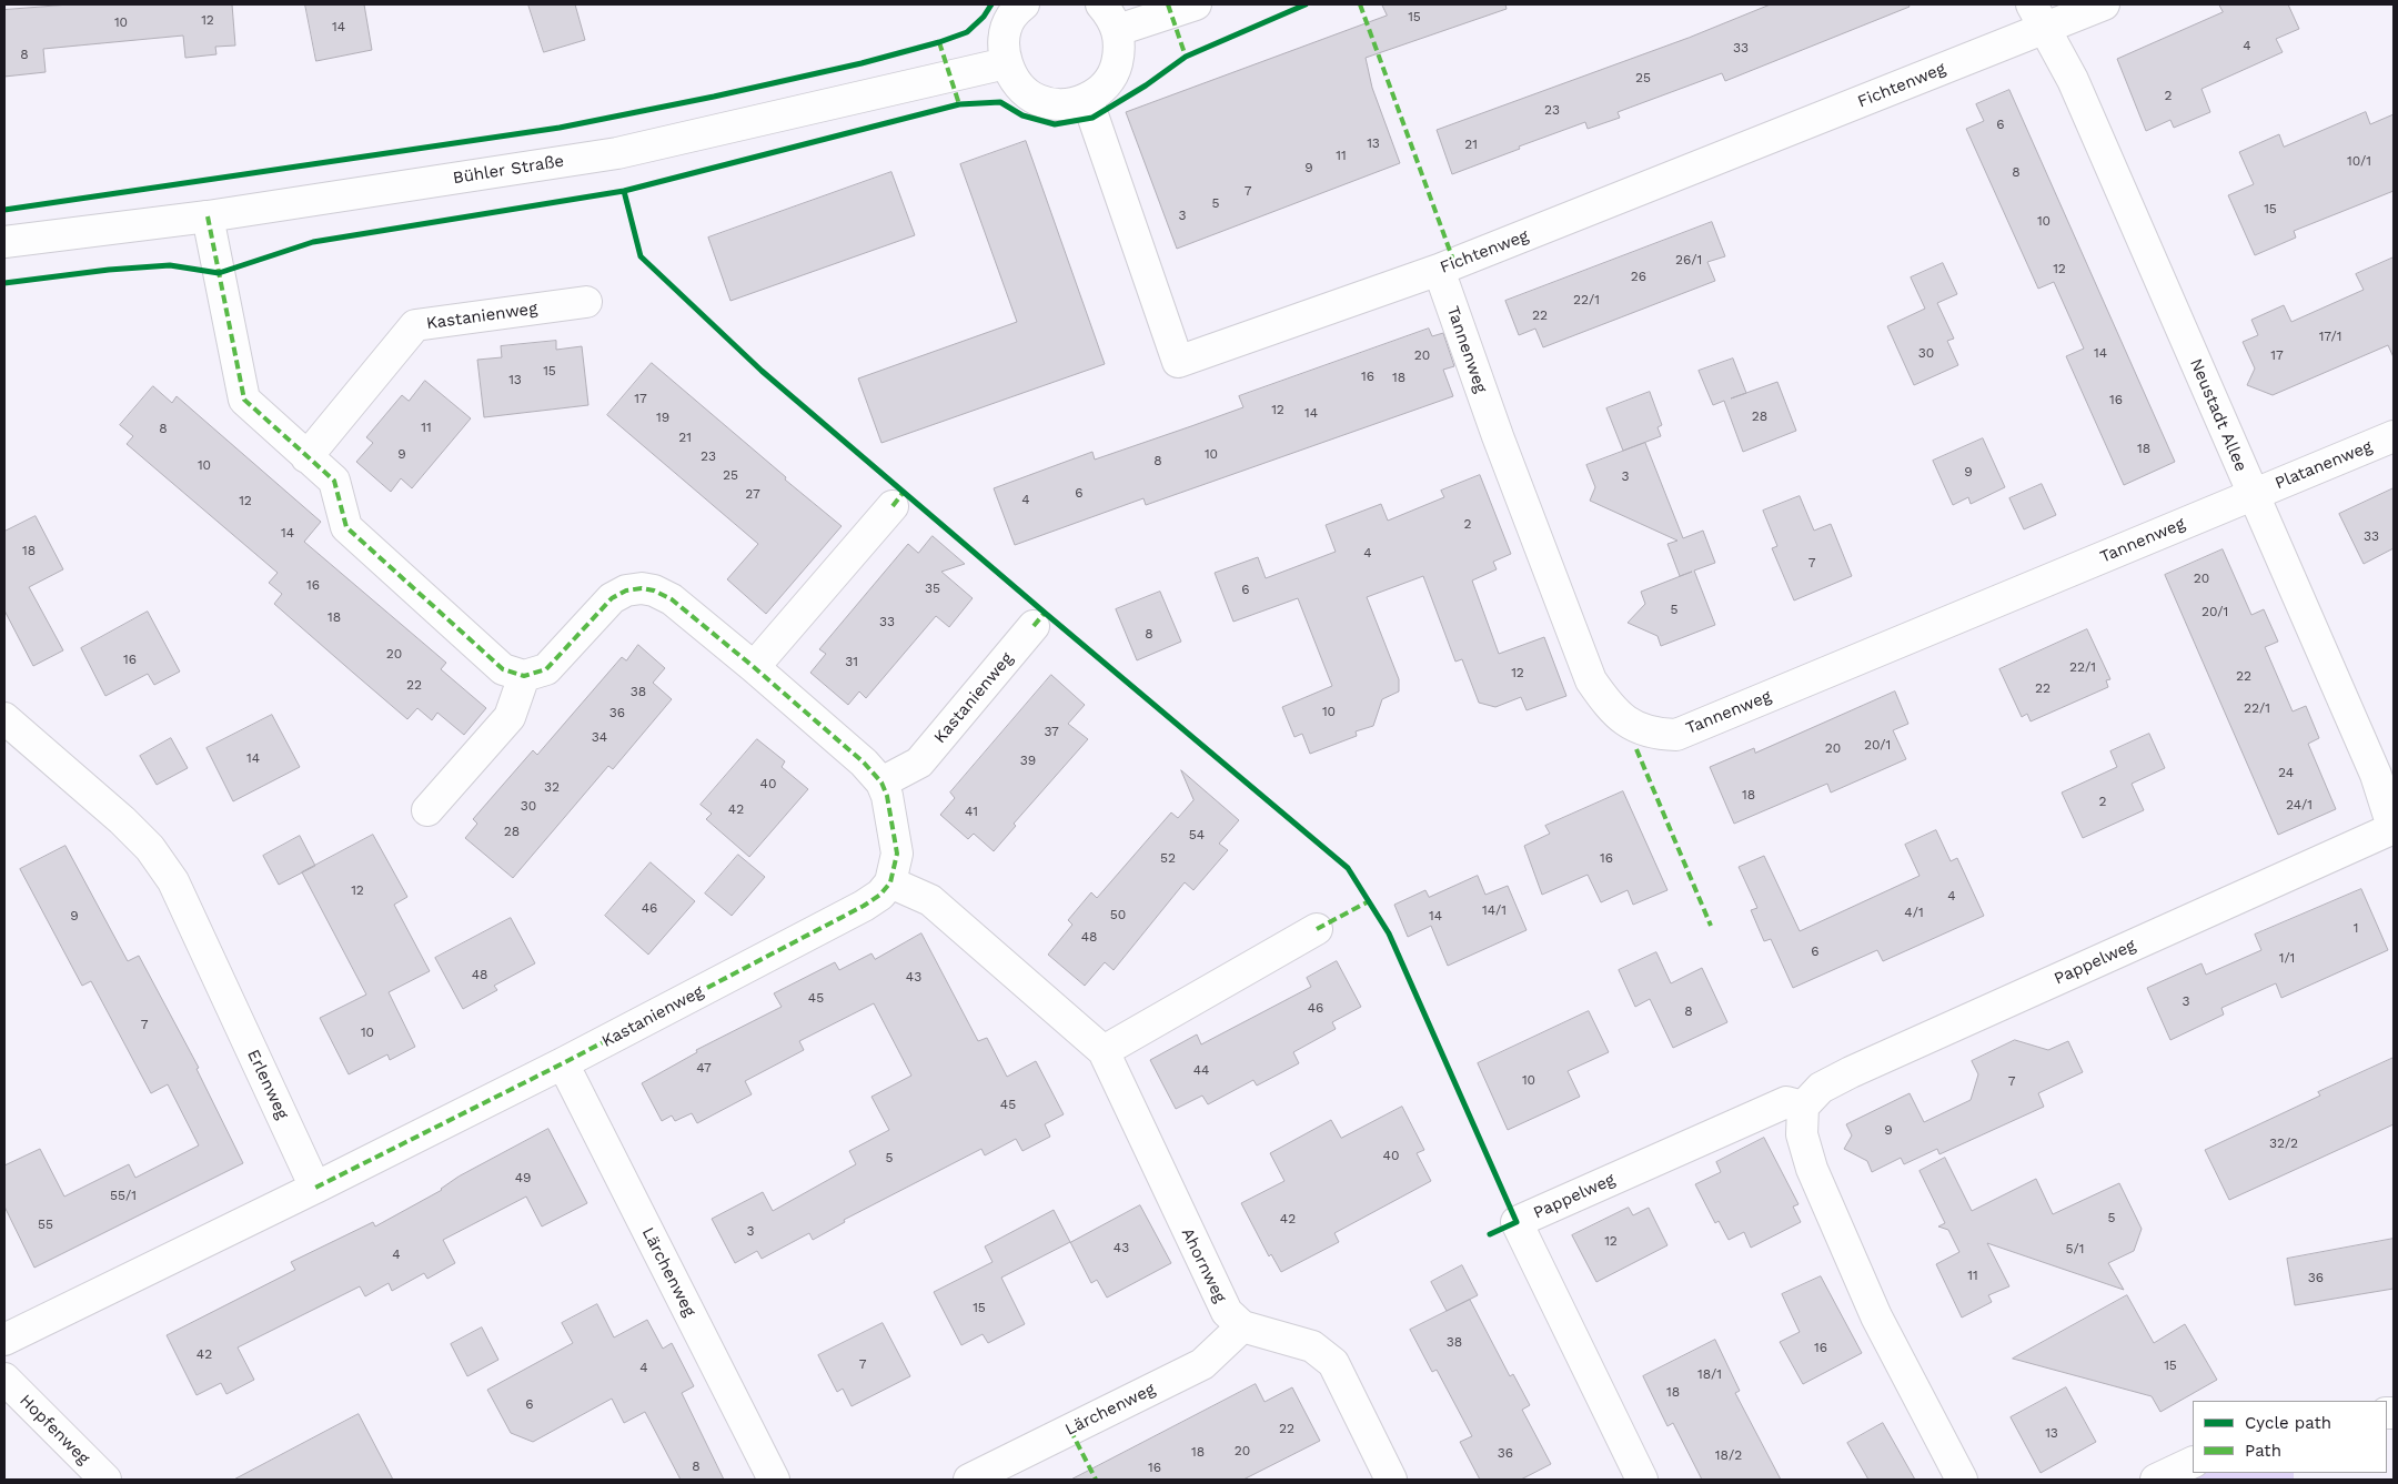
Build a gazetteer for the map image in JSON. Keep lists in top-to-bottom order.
{
  "streets": {
    "street": [
      "Fichtenweg",
      "Bühler Straße",
      "Kastanienweg",
      "Tannenweg",
      "Neustadt Allee",
      "Platanenweg",
      "Pappelweg",
      "Erlenweg",
      "Ahornweg",
      "Lärchenweg",
      "Hopfenweg"
    ]
  },
  "crossings": [
    ["Fichtenweg", "Tannenweg"],
    ["Fichtenweg", "Neustadt Allee"],
    ["Kastanienweg", "Erlenweg"],
    ["Kastanienweg", "Ahornweg"],
    ["Kastanienweg", "Lärchenweg"],
    ["Tannenweg", "Neustadt Allee"],
    ["Tannenweg", "Platanenweg"],
    ["Neustadt Allee", "Platanenweg"],
    ["Neustadt Allee", "Pappelweg"],
    ["Ahornweg", "Lärchenweg"]
  ],
  "house_numbers": [
    "15",
    "12",
    "10",
    "14",
    "4",
    "33",
    "8",
    "25",
    "2",
    "23",
    "6",
    "13",
    "21",
    "11",
    "10/1",
    "9",
    "8",
    "7",
    "5",
    "15",
    "3",
    "10",
    "26/1",
    "12",
    "26",
    "22/1",
    "22",
    "17/1",
    "30",
    "14",
    "20",
    "17",
    "15",
    "16",
    "18",
    "13",
    "17",
    "16",
    "12",
    "14",
    "28",
    "19",
    "11",
    "8",
    "21",
    "18",
    "9",
    "10",
    "23",
    "8",
    "10",
    "9",
    "25",
    "3",
    "6",
    "27",
    "4",
    "12",
    "2",
    "14",
    "33",
    "18",
    "4",
    "7",
    "20",
    "16",
    "35",
    "6",
    "5",
    "20/1",
    "18",
    "33",
    "8",
    "20",
    "16",
    "31",
    "22/1",
    "12",
    "22",
    "22",
    "22",
    "38",
    "22/1",
    "10",
    "36",
    "37",
    "34",
    "20/1",
    "20",
    "14",
    "39",
    "24",
    "40",
    "32",
    "18",
    "2",
    "24/1",
    "30",
    "42",
    "41",
    "28",
    "54",
    "52",
    "16",
    "12",
    "4",
    "46",
    "14/1",
    "4/1",
    "50",
    "9",
    "14",
    "1",
    "48",
    "6",
    "1/1",
    "48",
    "43",
    "45",
    "3",
    "46",
    "8",
    "7",
    "10",
    "47",
    "44",
    "10",
    "7",
    "45",
    "9",
    "32/2",
    "40",
    "5",
    "49",
    "55/1",
    "5",
    "42",
    "55",
    "3",
    "12",
    "43",
    "5/1",
    "4",
    "11",
    "36",
    "15",
    "38",
    "16",
    "42",
    "7",
    "15",
    "4",
    "18/1",
    "18",
    "6",
    "22",
    "13",
    "20",
    "18",
    "36",
    "18/2",
    "8",
    "16"
  ],
  "legend": ["Cycle path", "Path"]
}
